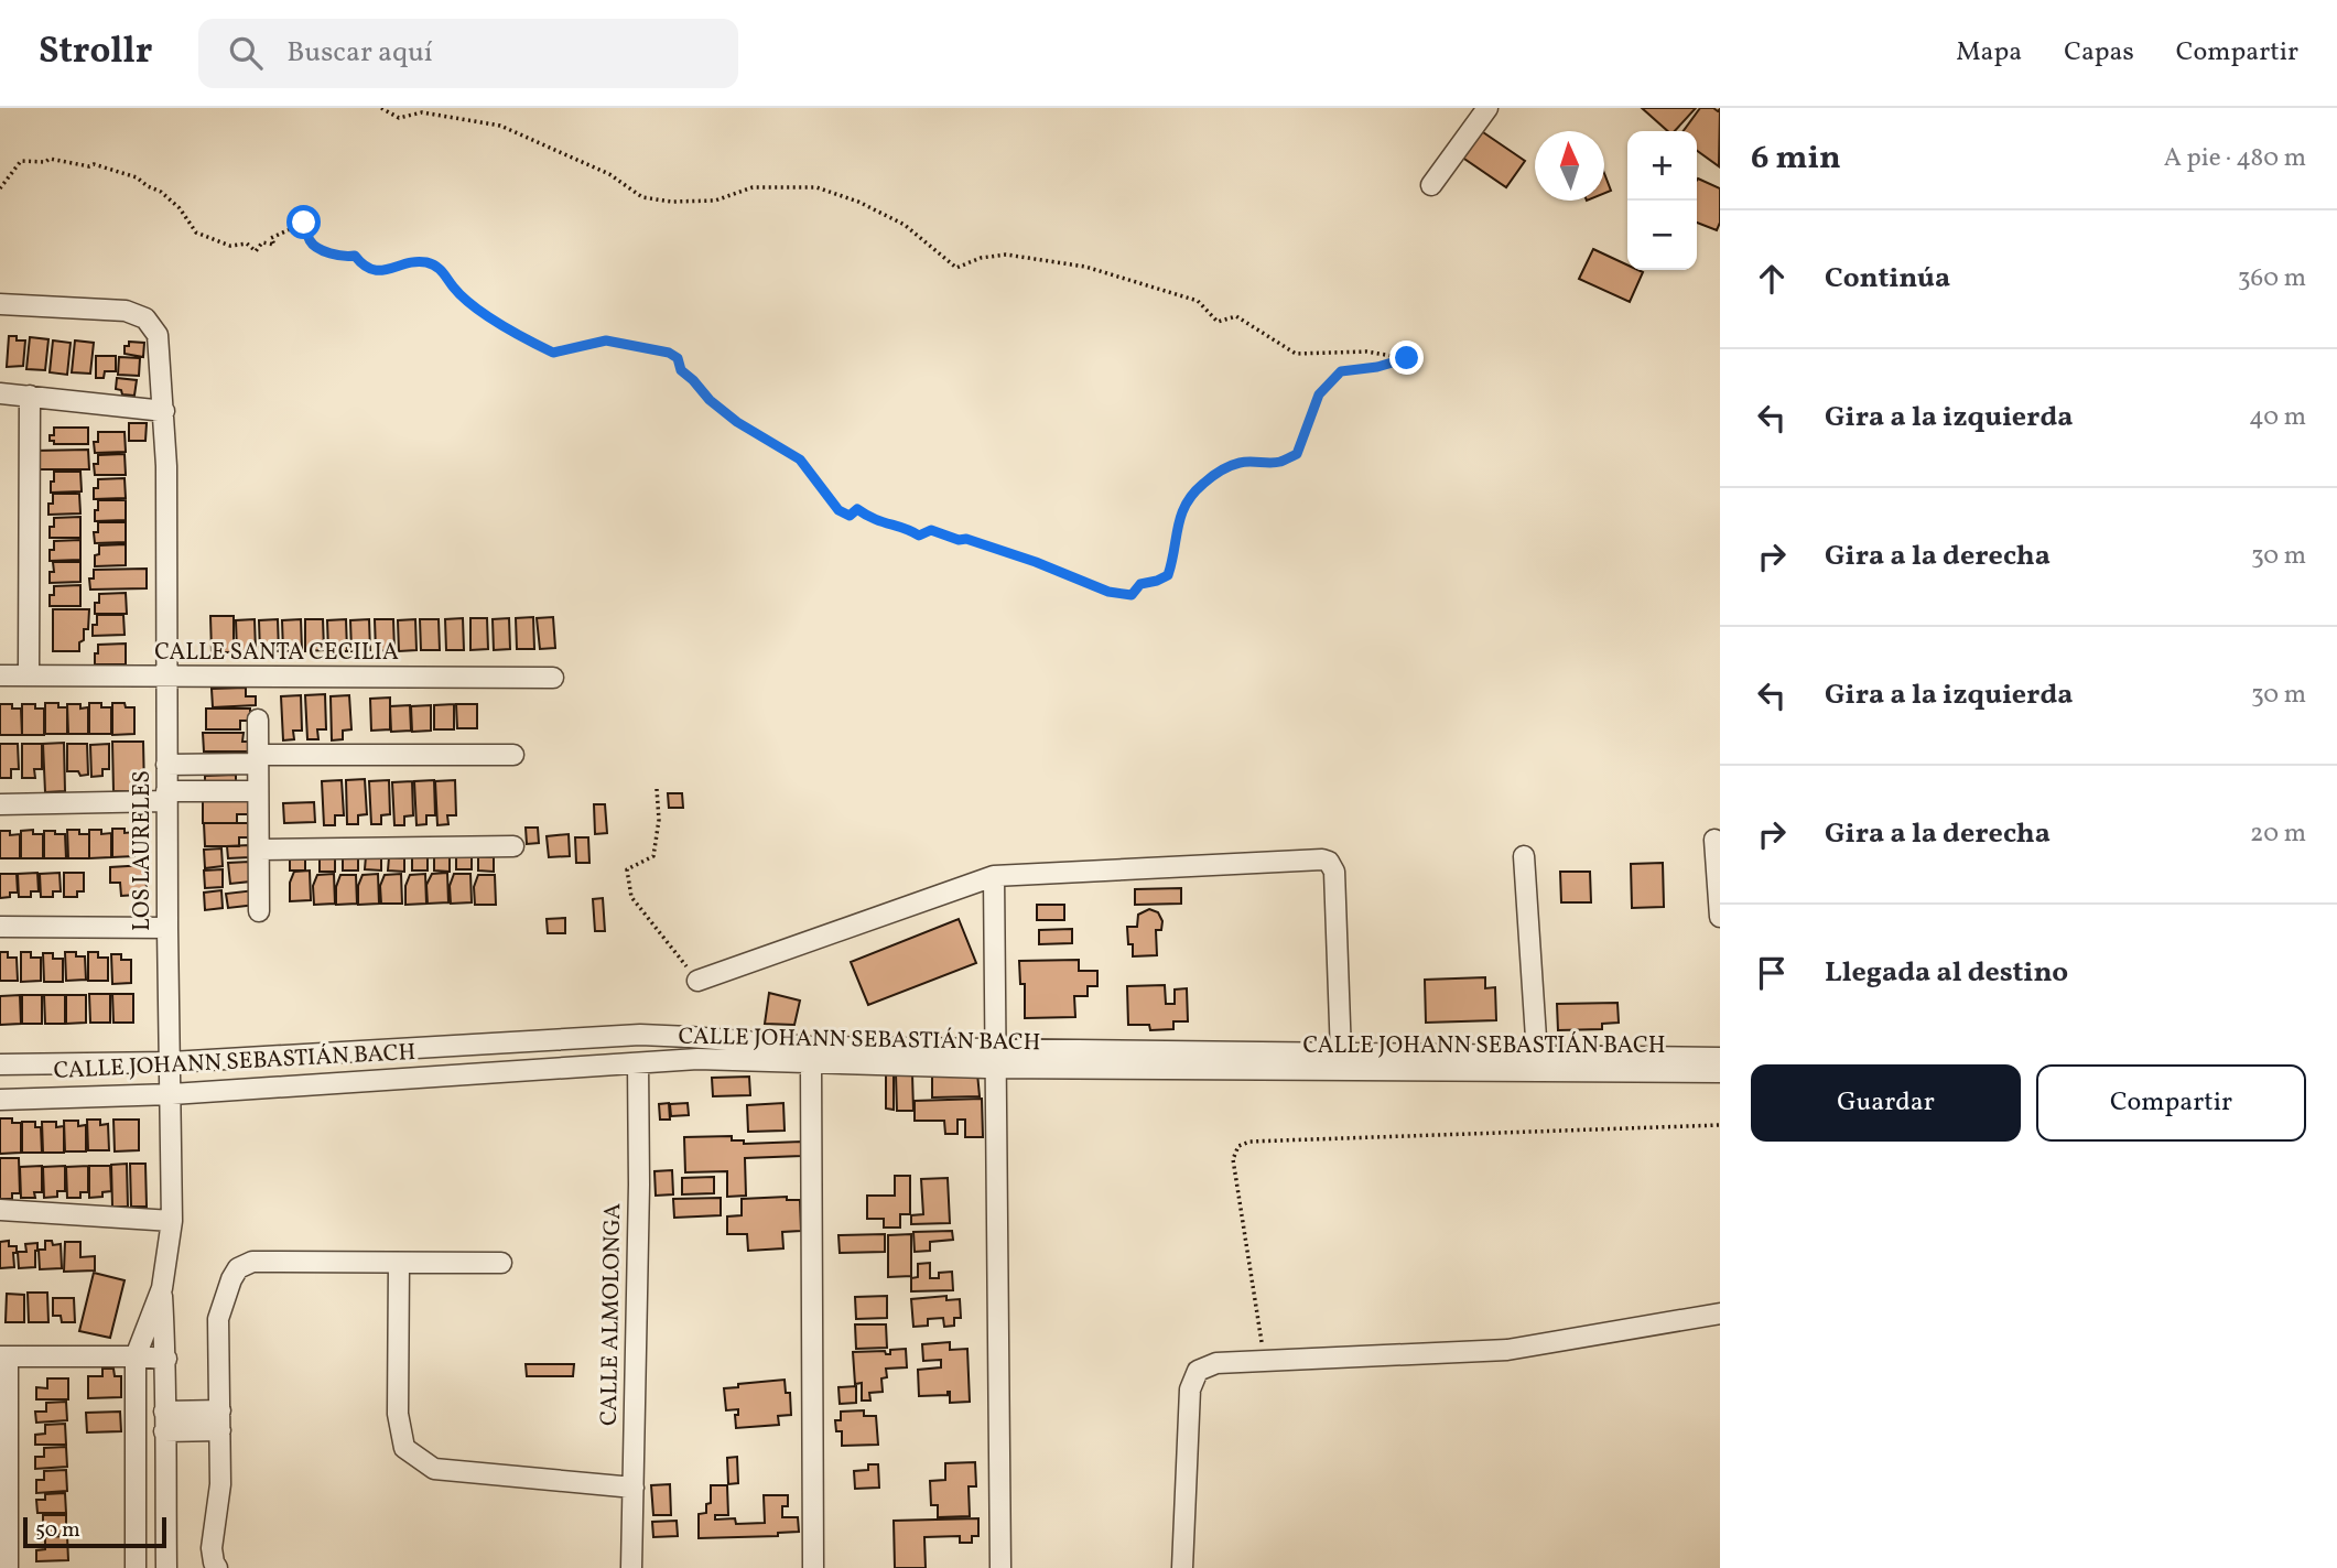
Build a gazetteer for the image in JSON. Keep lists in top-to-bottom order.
{
  "streets": {
    "street": [
      "CALLE SANTA CECILIA",
      "LOS LAURELES",
      "CALLE JOHANN SEBASTIÁN BACH",
      "CALLE ALMOLONGA"
    ]
  },
  "crossings": [
    ["CALLE SANTA CECILIA", "LOS LAURELES"],
    ["LOS LAURELES", "CALLE JOHANN SEBASTIÁN BACH"],
    ["CALLE JOHANN SEBASTIÁN BACH", "CALLE ALMOLONGA"]
  ],
  "scale_bar": "50 m",
  "north": "top",
  "page": {
    "header": "Strollr",
    "search": "Buscar aquí",
    "nav": ["Mapa", "Capas", "Compartir"],
    "heading": ["6 min", "A pie · 480 m"],
    "map_buttons": ["+", "−"],
    "list": [
      ["Continúa", "360 m"],
      ["Gira a la izquierda", "40 m"],
      ["Gira a la derecha", "30 m"],
      ["Gira a la izquierda", "30 m"],
      ["Gira a la derecha", "20 m"],
      "Llegada al destino"
    ],
    "buttons": ["Guardar", "Compartir"],
    "scale": "50 m"
  }
}
